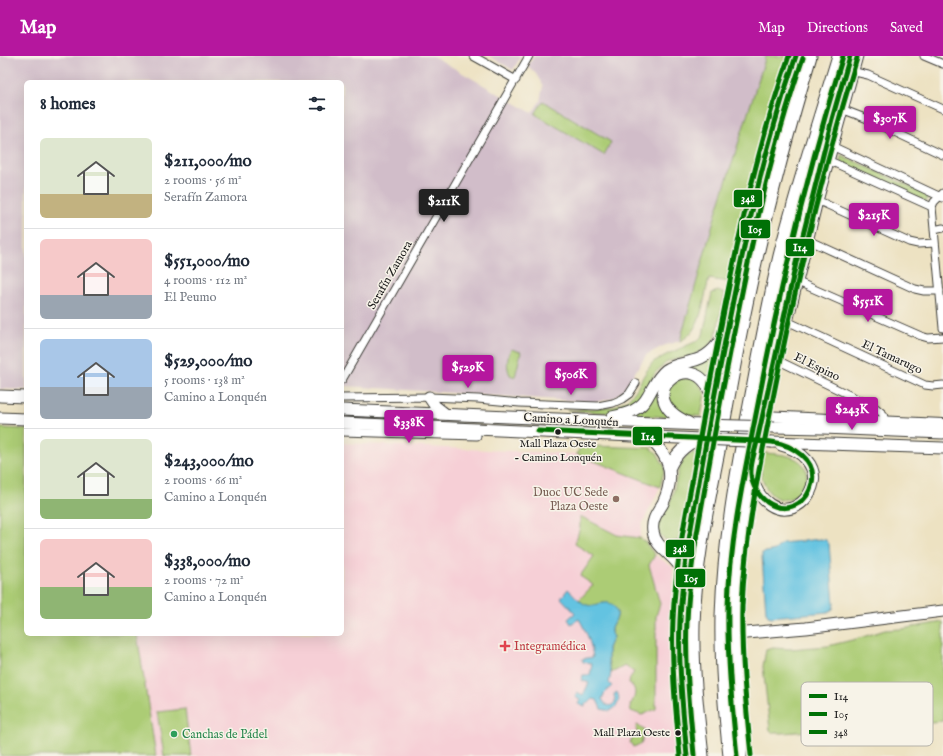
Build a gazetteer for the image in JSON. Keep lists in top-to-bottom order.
{
  "streets": {
    "main road": ["Camino a Lonquén"],
    "street": ["Serafín Zamora", "El Tamarugo", "El Espino"]
  },
  "places": {
    "other": [
      "Mall Plaza Oeste - Camino Lonquén",
      "Duoc UC Sede Plaza Oeste",
      "Mall Plaza Oeste",
      "Canchas de Pádel"
    ],
    "health": ["Integramédica"]
  },
  "lines": ["transit line I14", "transit line 348", "transit line I05"],
  "legend": ["I14", "I05", "348"],
  "page": {
    "header": "Map",
    "nav": ["Map", "Directions", "Saved"],
    "heading": "8 homes",
    "price": [
      "$307K",
      "$211K",
      "$215K",
      "$551K",
      "$529K",
      "$506K",
      "$243K",
      "$338K"
    ],
    "list": [
      {
        "name": "$211,000/mo",
        "note": "2 rooms · 56 m² · Serafín Zamora"
      },
      {
        "name": "$551,000/mo",
        "note": "4 rooms · 112 m² · El Peumo"
      },
      {
        "name": "$529,000/mo",
        "note": "5 rooms · 138 m² · Camino a Lonquén"
      },
      {
        "name": "$243,000/mo",
        "note": "2 rooms · 66 m² · Camino a Lonquén"
      },
      {
        "name": "$338,000/mo",
        "note": "2 rooms · 72 m² · Camino a Lonquén"
      }
    ]
  }
}
